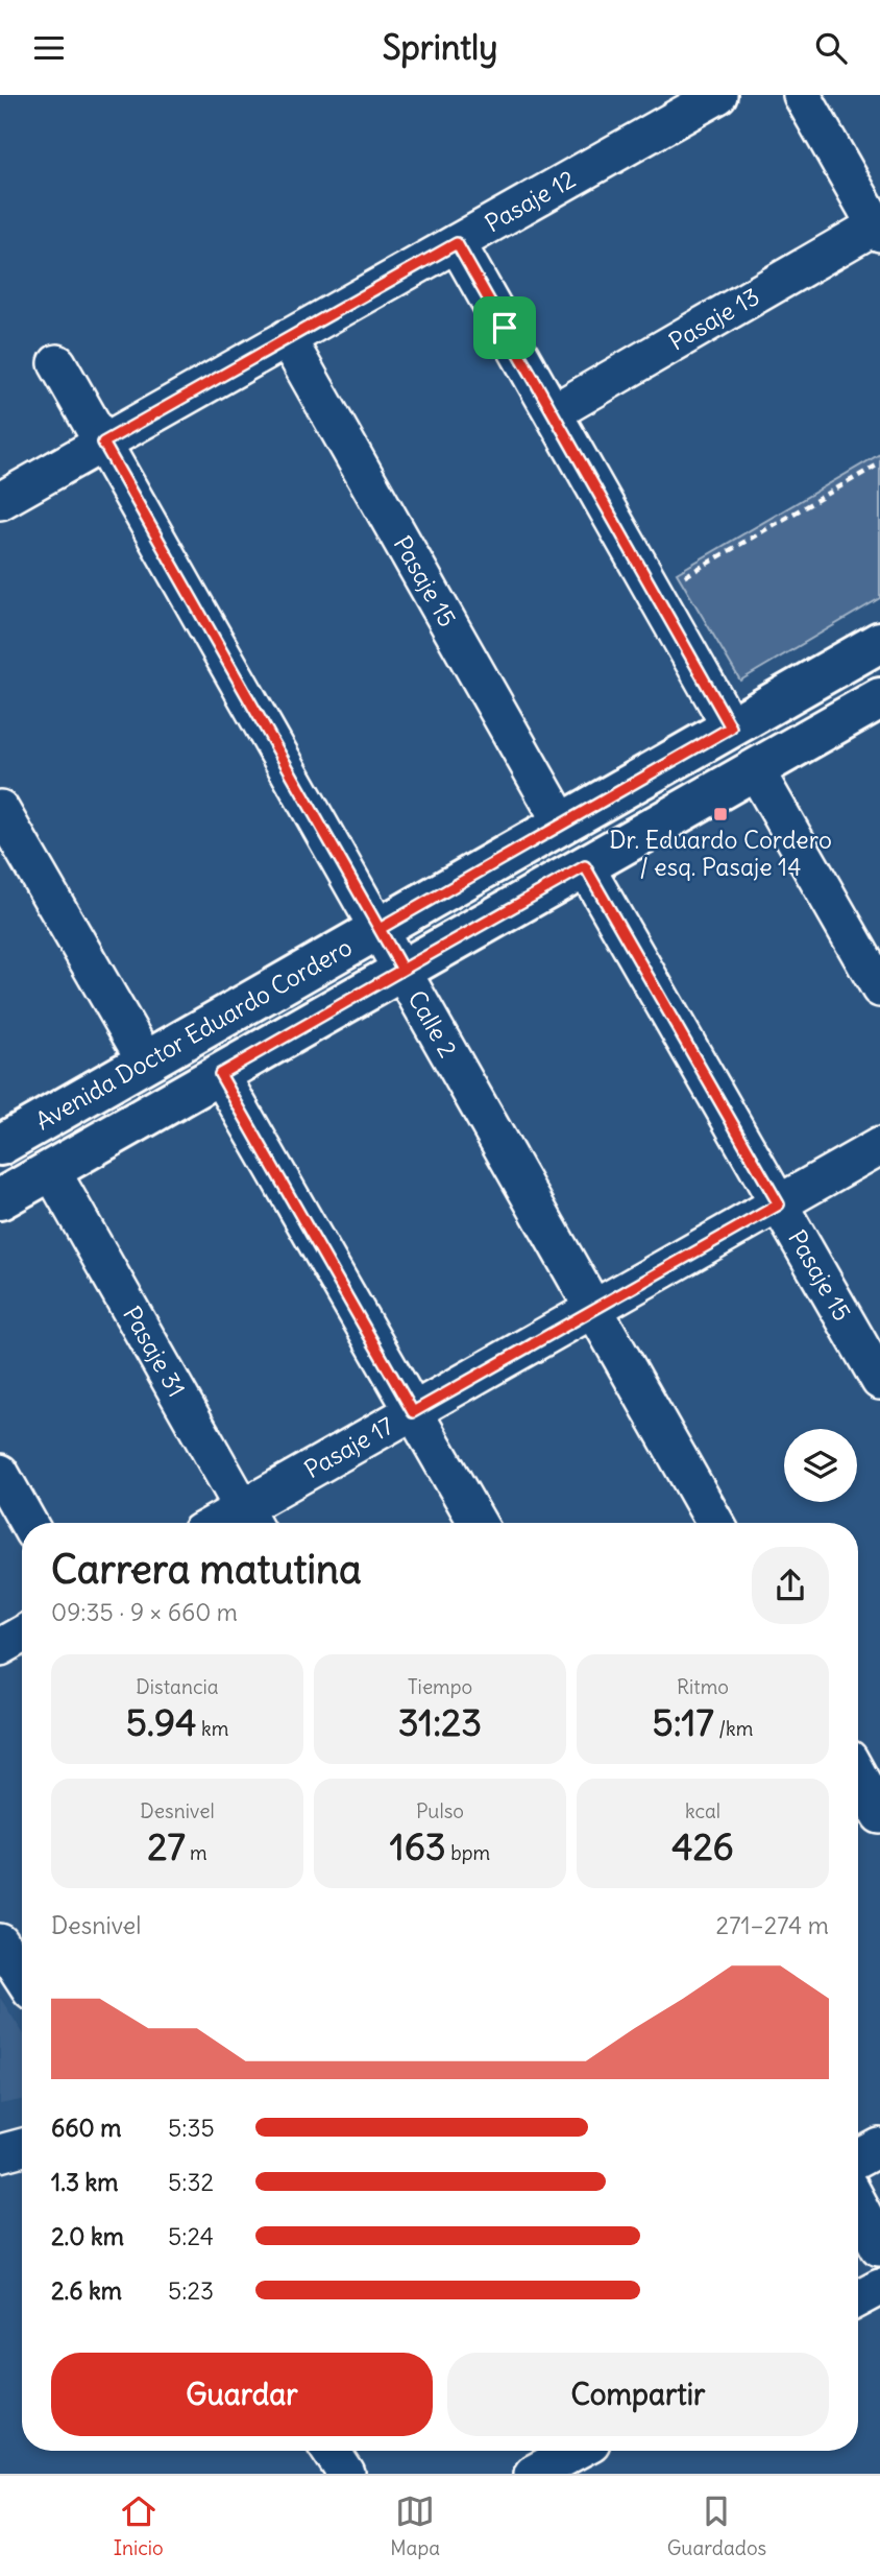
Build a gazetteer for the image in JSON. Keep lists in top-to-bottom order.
{
  "streets": {
    "street": [
      "Pasaje 12",
      "Pasaje 13",
      "Pasaje 15",
      "Calle 2",
      "Avenida Doctor Eduardo Cordero",
      "Pasaje 31",
      "Pasaje 17"
    ]
  },
  "crossings": [
    ["Pasaje 12", "Pasaje 15"],
    ["Pasaje 12", "Calle 2"],
    ["Pasaje 15", "Avenida Doctor Eduardo Cordero"],
    ["Pasaje 15", "Pasaje 17"],
    ["Calle 2", "Avenida Doctor Eduardo Cordero"],
    ["Calle 2", "Pasaje 17"],
    ["Avenida Doctor Eduardo Cordero", "Pasaje 31"],
    ["Pasaje 31", "Pasaje 17"]
  ],
  "places": {
    "transit": ["Dr. Eduardo Cordero / esq. Pasaje 14"]
  },
  "page": {
    "header": "Sprintly",
    "heading": ["Carrera matutina", "09:35 · 9 × 660 m"],
    "stats": [
      ["Distancia", "5.94 km"],
      ["Tiempo", "31:23"],
      ["Ritmo", "5:17 /km"],
      ["Desnivel", "27 m"],
      ["Pulso", "163 bpm"],
      ["kcal", "426"]
    ],
    "chart": ["Desnivel", "271–274 m"],
    "list": [
      {
        "name": "660 m",
        "note": "5:35"
      },
      {
        "name": "1.3 km",
        "note": "5:32"
      },
      {
        "name": "2.0 km",
        "note": "5:24"
      },
      {
        "name": "2.6 km",
        "note": "5:23"
      }
    ],
    "buttons": ["Guardar", "Compartir"],
    "tabs": ["Inicio", "Mapa", "Guardados"]
  }
}
